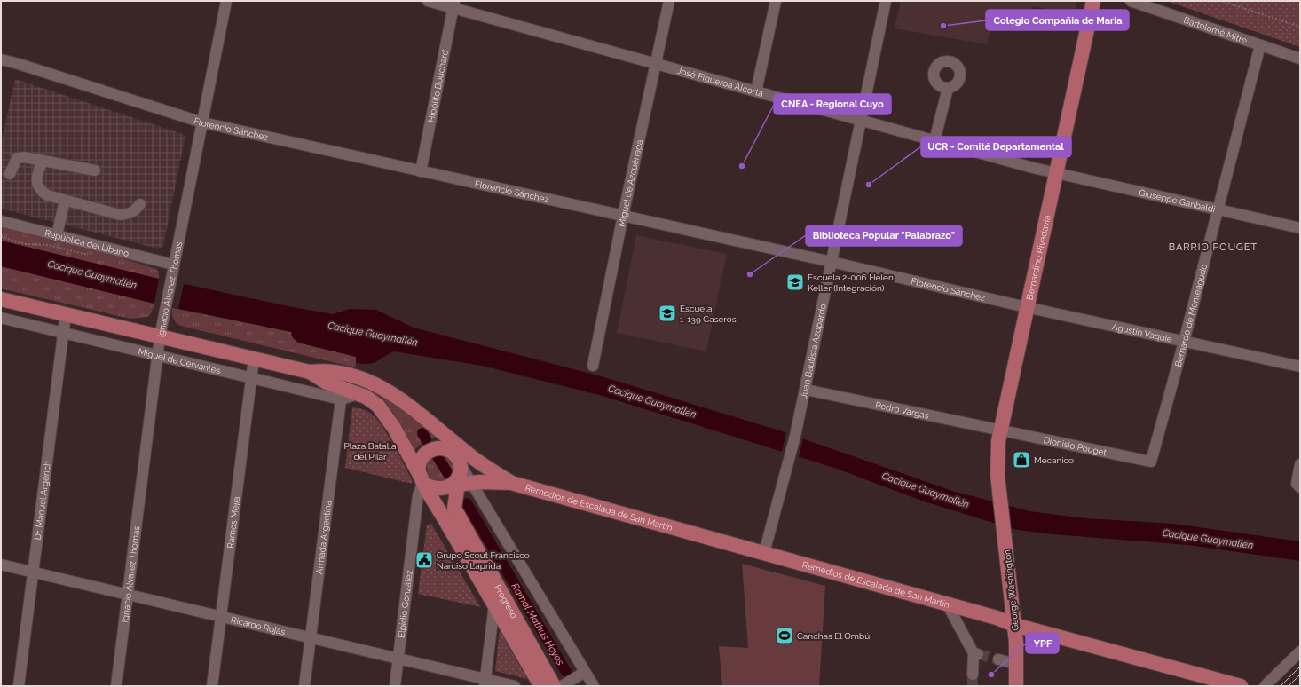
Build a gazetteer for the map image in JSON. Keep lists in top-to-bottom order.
{
  "streets": {
    "main road": [
      "Bernardino Rivadavia",
      "Miguel de Cervantes",
      "Remedios de Escalada de San Martín",
      "George Washington",
      "Progreso"
    ],
    "street": [
      "Bartolomé Mitre",
      "José Figueroa Alcorta",
      "Hipólito Bouchard",
      "Florencio Sánchez",
      "Miguel de Azcuénaga",
      "Giuseppe Garibaldi",
      "República del Líbano",
      "Ignacio Álvarez Thomas",
      "Bernardo de Monteagudo",
      "Agustín Vaquié",
      "Juan Bautista Azopardo",
      "Pedro Vargas",
      "Dionisio Pouget",
      "Dr. Manuel Argerich",
      "Ramos Mejía",
      "Armada Argentina",
      "Elpidio González",
      "Ricardo Rojas"
    ]
  },
  "crossings": [
    ["Bartolomé Mitre", "Bernardo de Monteagudo"],
    ["José Figueroa Alcorta", "Hipólito Bouchard"],
    ["José Figueroa Alcorta", "Miguel de Azcuénaga"],
    ["José Figueroa Alcorta", "Giuseppe Garibaldi"],
    ["José Figueroa Alcorta", "Bernardino Rivadavia"],
    ["José Figueroa Alcorta", "Juan Bautista Azopardo"],
    ["Hipólito Bouchard", "Florencio Sánchez"],
    ["Florencio Sánchez", "Miguel de Azcuénaga"],
    ["Florencio Sánchez", "Bernardino Rivadavia"],
    ["Florencio Sánchez", "Ignacio Álvarez Thomas"],
    ["Florencio Sánchez", "Agustín Vaquié"],
    ["Florencio Sánchez", "Juan Bautista Azopardo"],
    ["Giuseppe Garibaldi", "Bernardino Rivadavia"],
    ["Giuseppe Garibaldi", "Bernardo de Monteagudo"],
    ["República del Líbano", "Ignacio Álvarez Thomas"],
    ["Bernardino Rivadavia", "Agustín Vaquié"],
    ["Bernardino Rivadavia", "Pedro Vargas"],
    ["Bernardino Rivadavia", "Dionisio Pouget"],
    ["Bernardino Rivadavia", "George Washington"],
    ["Ignacio Álvarez Thomas", "Miguel de Cervantes"],
    ["Ignacio Álvarez Thomas", "Ricardo Rojas"],
    ["Bernardo de Monteagudo", "Agustín Vaquié"],
    ["Bernardo de Monteagudo", "Dionisio Pouget"],
    ["Juan Bautista Azopardo", "Pedro Vargas"],
    ["Juan Bautista Azopardo", "Remedios de Escalada de San Martín"],
    ["Miguel de Cervantes", "Dr. Manuel Argerich"],
    ["Miguel de Cervantes", "Remedios de Escalada de San Martín"],
    ["Miguel de Cervantes", "Ramos Mejía"],
    ["Miguel de Cervantes", "Armada Argentina"],
    ["Miguel de Cervantes", "Progreso"],
    ["Miguel de Cervantes", "Elpidio González"],
    ["Pedro Vargas", "Dionisio Pouget"],
    ["Dr. Manuel Argerich", "Ricardo Rojas"],
    ["Remedios de Escalada de San Martín", "George Washington"],
    ["Remedios de Escalada de San Martín", "Progreso"],
    ["Remedios de Escalada de San Martín", "Elpidio González"],
    ["Ramos Mejía", "Ricardo Rojas"],
    ["Armada Argentina", "Ricardo Rojas"],
    ["Progreso", "Elpidio González"],
    ["Elpidio González", "Ricardo Rojas"]
  ],
  "districts": ["BARRIO POUGET"],
  "water": ["Cacique Guaymallén", "Ramal Mathus Hoyos"],
  "parks": ["Plaza Batalla del Pilar"],
  "places": {
    "other": [
      "Colegio Compañia de Maria",
      "CNEA - Regional Cuyo",
      "UCR - Comité Departamental",
      "Biblioteca Popular \"Palabrazo\"",
      "YPF"
    ],
    "school or university": ["Escuela 2-006 Helen Keller (Integración)", "Escuela 1-139 Caseros"],
    "shop": ["Mecanico"],
    "public building": ["Grupo Scout Francisco Narciso Laprida"],
    "sports": ["Canchas El Ombú"]
  }
}
